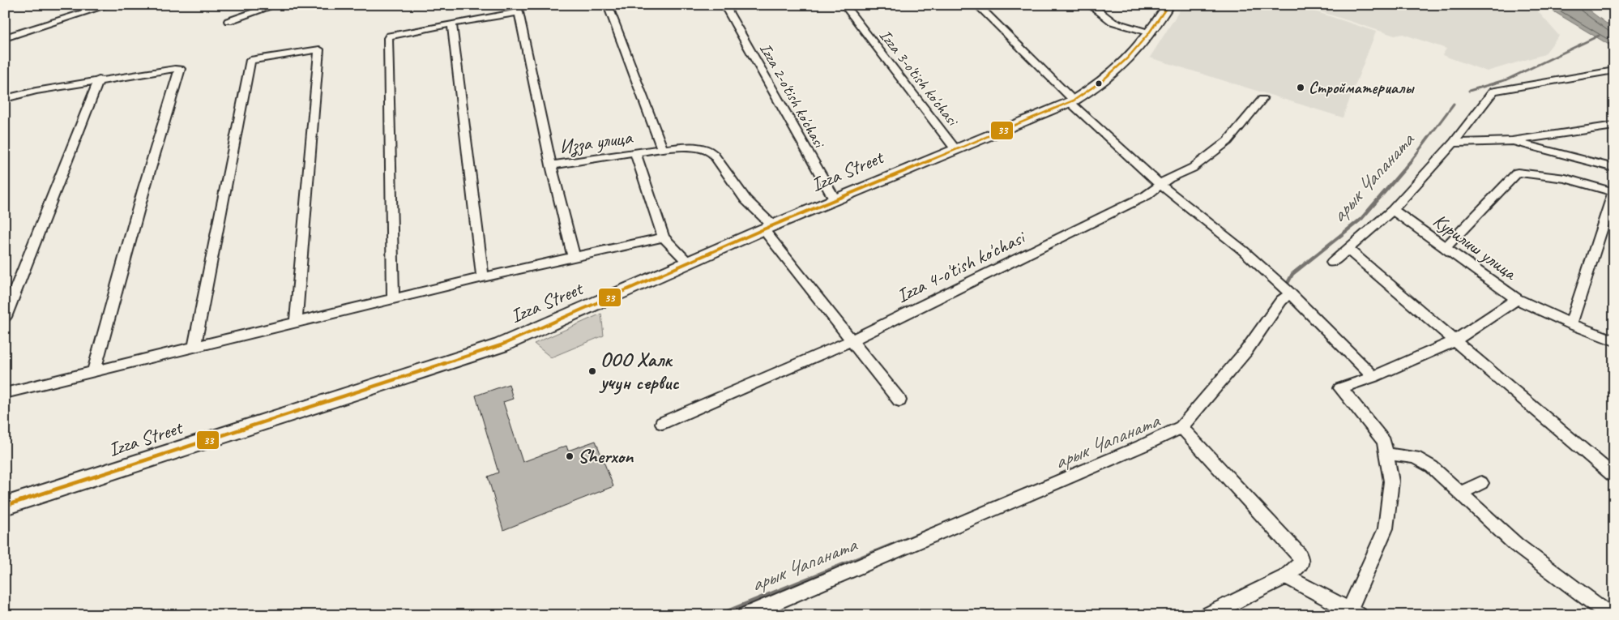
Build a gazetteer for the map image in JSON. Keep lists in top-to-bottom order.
{
  "streets": {
    "main road": ["Izza Street"],
    "street": [
      "Izza 3-o'tish ko'chasi",
      "Izza 2-o'tish ko'chasi",
      "Изза улица",
      "Курилиш улица",
      "Izza 4-o'tish ko'chasi"
    ]
  },
  "crossings": [
    ["Izza 3-o'tish ko'chasi", "Izza Street"],
    ["Izza 2-o'tish ko'chasi", "Izza Street"],
    ["Изза улица", "Izza Street"]
  ],
  "water": ["арык Чапаната"],
  "places": ["Стройматериалы", "ООО Халк учун сервис", "Sherxon"],
  "lines": ["transit line 33"]
}
